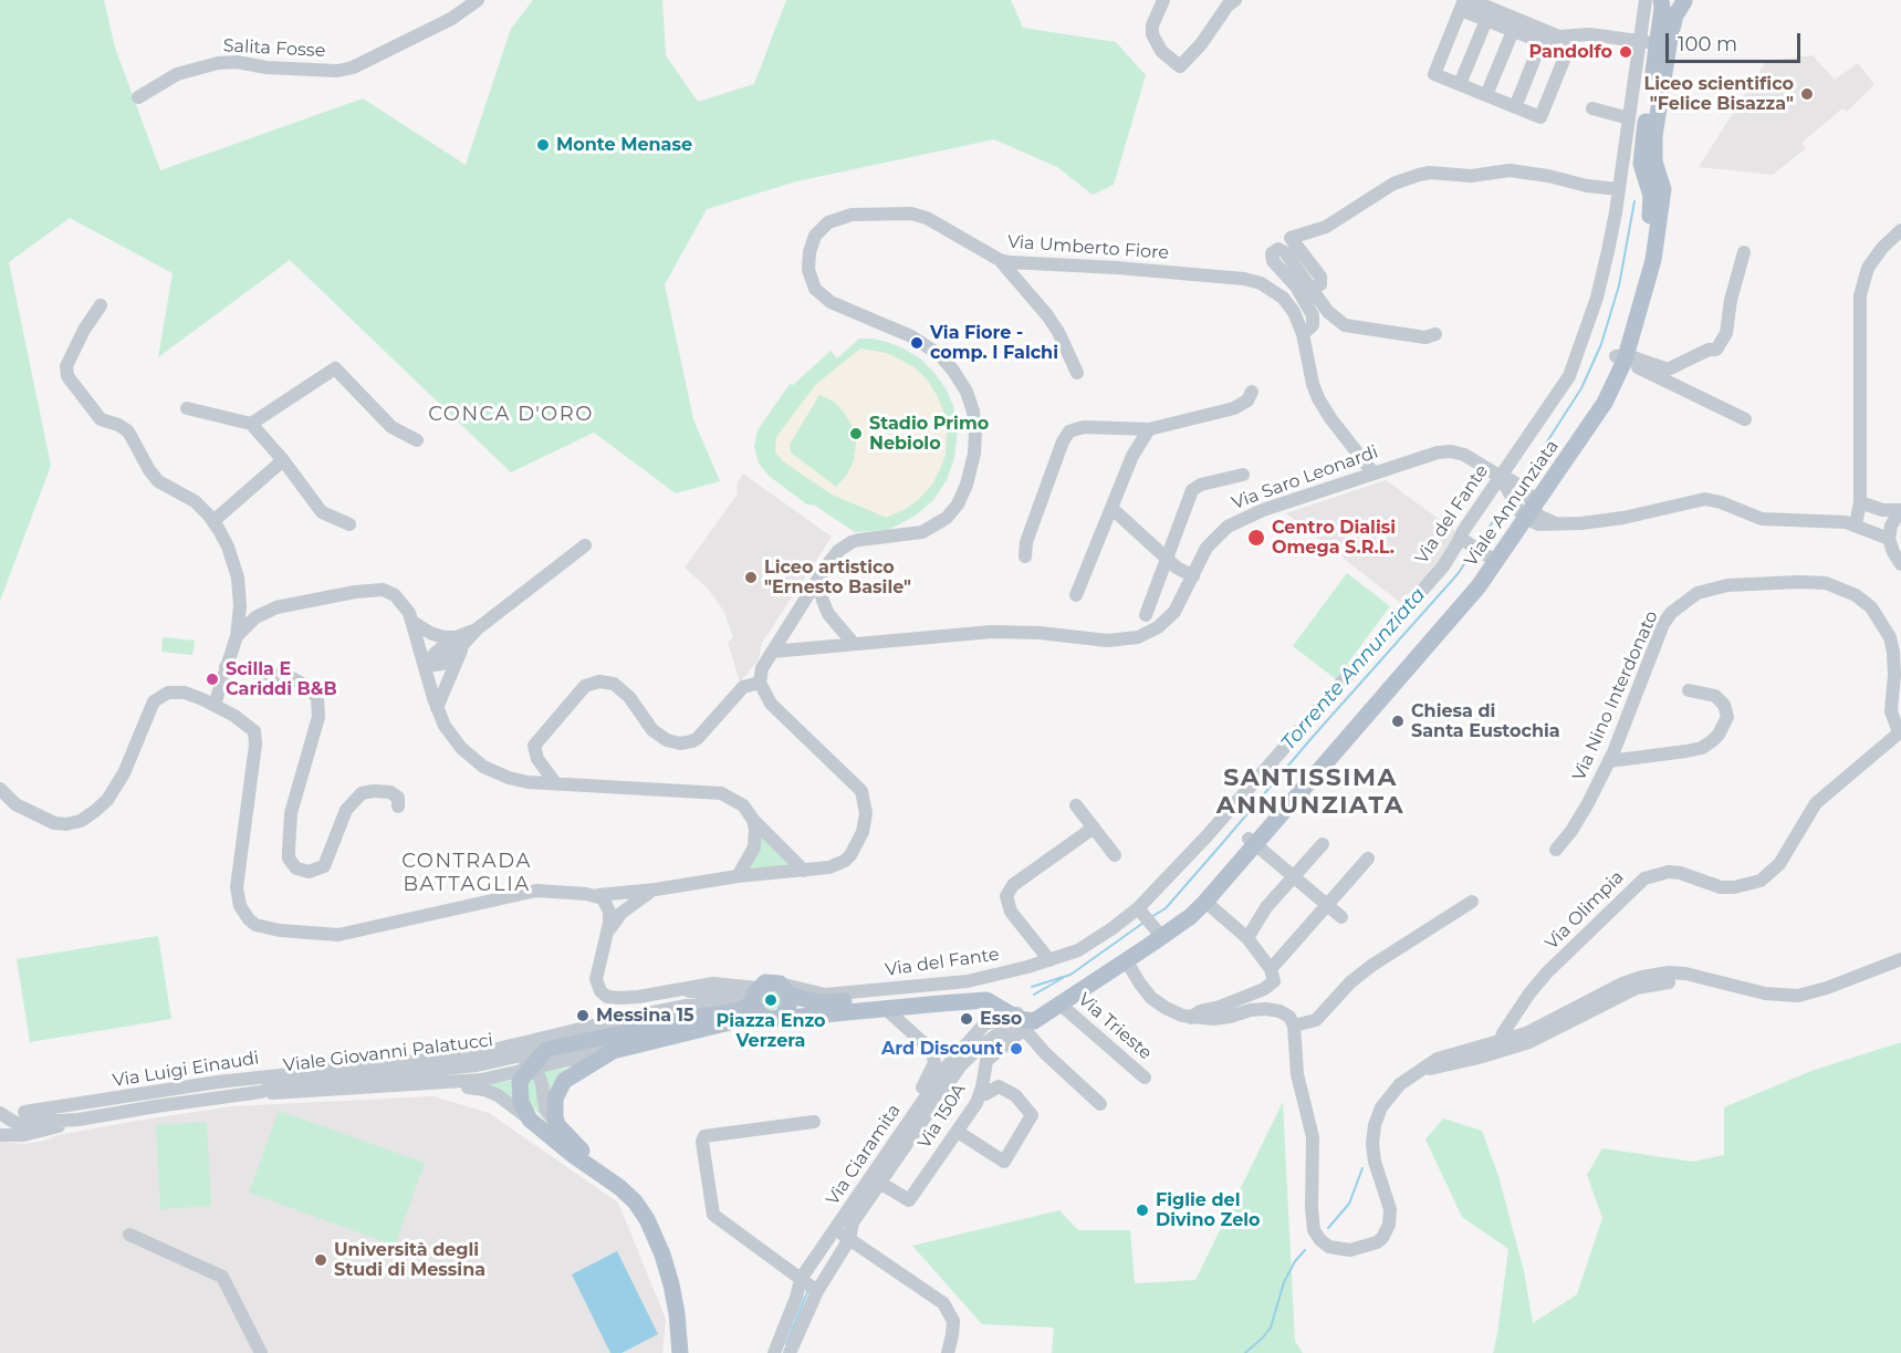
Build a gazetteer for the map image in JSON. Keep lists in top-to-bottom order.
{
  "streets": {
    "main road": ["Viale Annunziata", "Viale Giovanni Palatucci"],
    "street": [
      "Salita Fosse",
      "Via Umberto Fiore",
      "Via Saro Leonardi",
      "Via del Fante",
      "Via Nino Interdonato",
      "Via Olimpia",
      "Via Trieste",
      "Via Luigi Einaudi",
      "Via 150A",
      "Via Ciaramita"
    ]
  },
  "crossings": [
    ["Via Umberto Fiore", "Via Saro Leonardi"],
    ["Via Saro Leonardi", "Viale Annunziata"],
    ["Via Saro Leonardi", "Via del Fante"],
    ["Viale Annunziata", "Via Trieste"],
    ["Via Nino Interdonato", "Via Olimpia"],
    ["Viale Giovanni Palatucci", "Via Luigi Einaudi"],
    ["Via 150A", "Via Ciaramita"]
  ],
  "districts": ["CONCA D'ORO", "SANTISSIMA ANNUNZIATA", "CONTRADA BATTAGLIA"],
  "water": ["Torrente Annunziata"],
  "places": [
    "Pandolfo",
    "Liceo scientifico \"Felice Bisazza\"",
    "Monte Menase",
    "Via Fiore - comp. I Falchi",
    "Stadio Primo Nebiolo",
    "Centro Dialisi Omega S.R.L.",
    "Liceo artistico \"Ernesto Basile\"",
    "Scilla E Cariddi B&B",
    "Chiesa di Santa Eustochia",
    "Piazza Enzo Verzera",
    "Messina 15",
    "Esso",
    "Ard Discount",
    "Figlie del Divino Zelo",
    "Università degli Studi di Messina"
  ],
  "scale_bar": "100 m"
}
